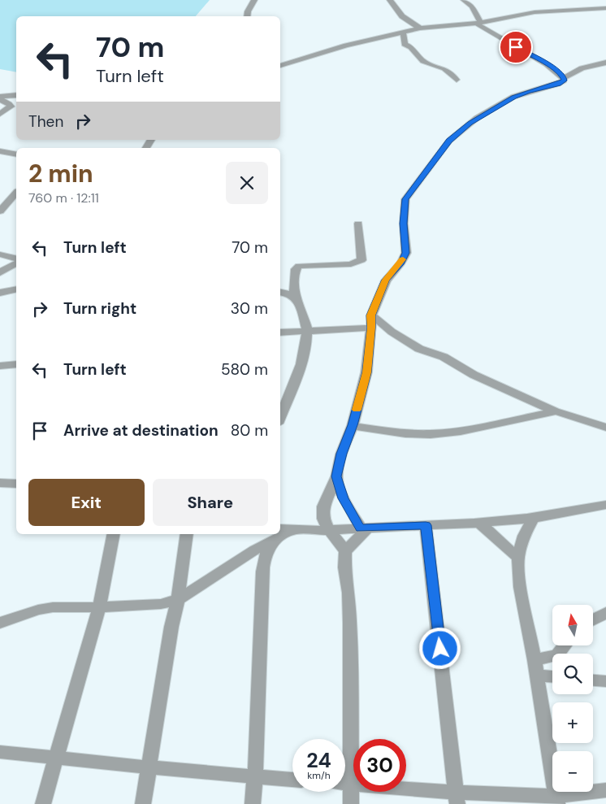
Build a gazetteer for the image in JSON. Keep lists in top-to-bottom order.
{
  "north": "top",
  "page": {
    "turn": ["70 m", "Turn left"],
    "then": "Then",
    "heading": ["2 min", "760 m · 12:11"],
    "list": [
      {
        "name": "Turn left",
        "value": "70 m"
      },
      {
        "name": "Turn right",
        "value": "30 m"
      },
      {
        "name": "Turn left",
        "value": "580 m"
      },
      {
        "name": "Arrive at destination",
        "value": "80 m"
      }
    ],
    "buttons": ["Exit", "Share"],
    "map_buttons": ["+", "−"],
    "speed": "24 km/h",
    "limit": "30"
  }
}
